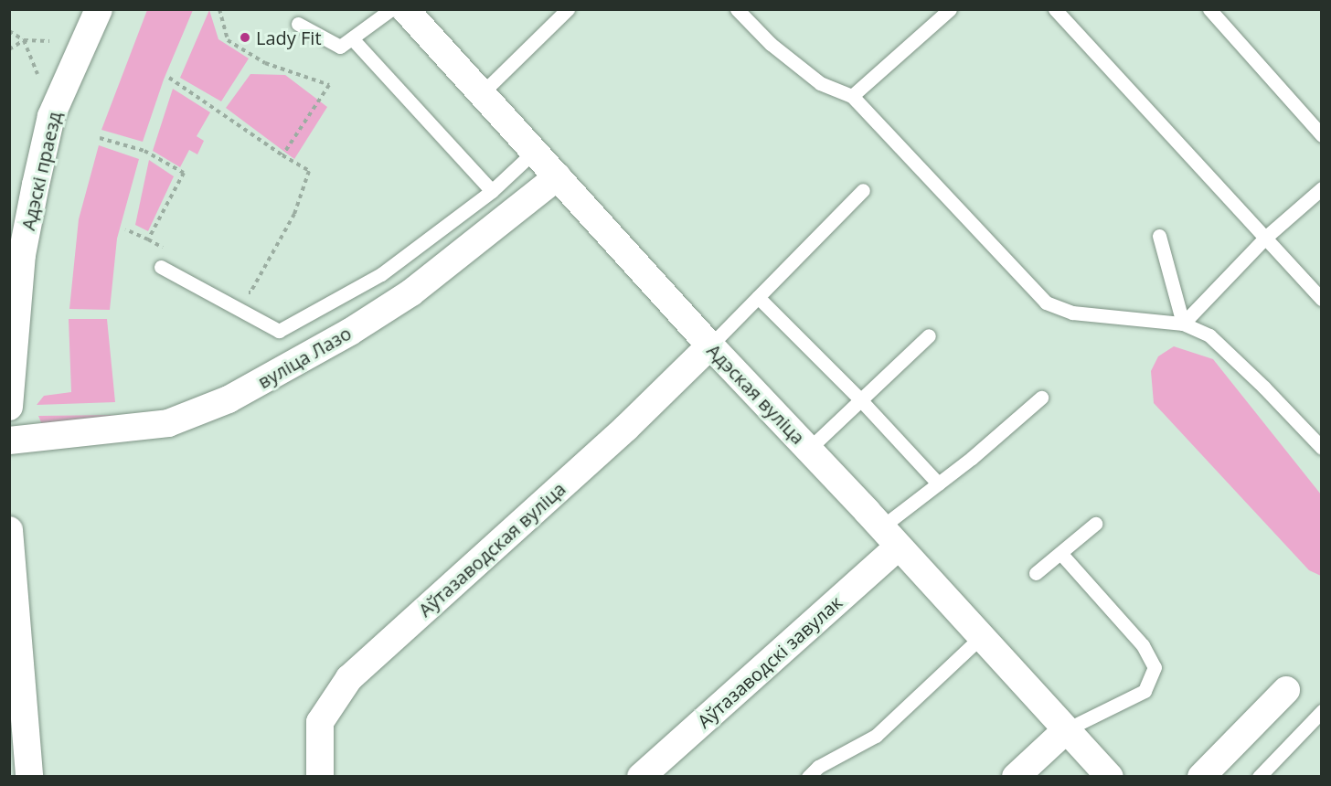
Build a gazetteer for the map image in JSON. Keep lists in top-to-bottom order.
{
  "streets": {
    "street": [
      "Адэскі праезд",
      "вуліца Лазо",
      "Адэская вуліца",
      "Аўтазаводская вуліца",
      "Аўтазаводскі завулак"
    ]
  },
  "crossings": [
    ["вуліца Лазо", "Адэская вуліца"],
    ["Адэская вуліца", "Аўтазаводская вуліца"],
    ["Адэская вуліца", "Аўтазаводскі завулак"]
  ],
  "places": ["Lady Fit"]
}
